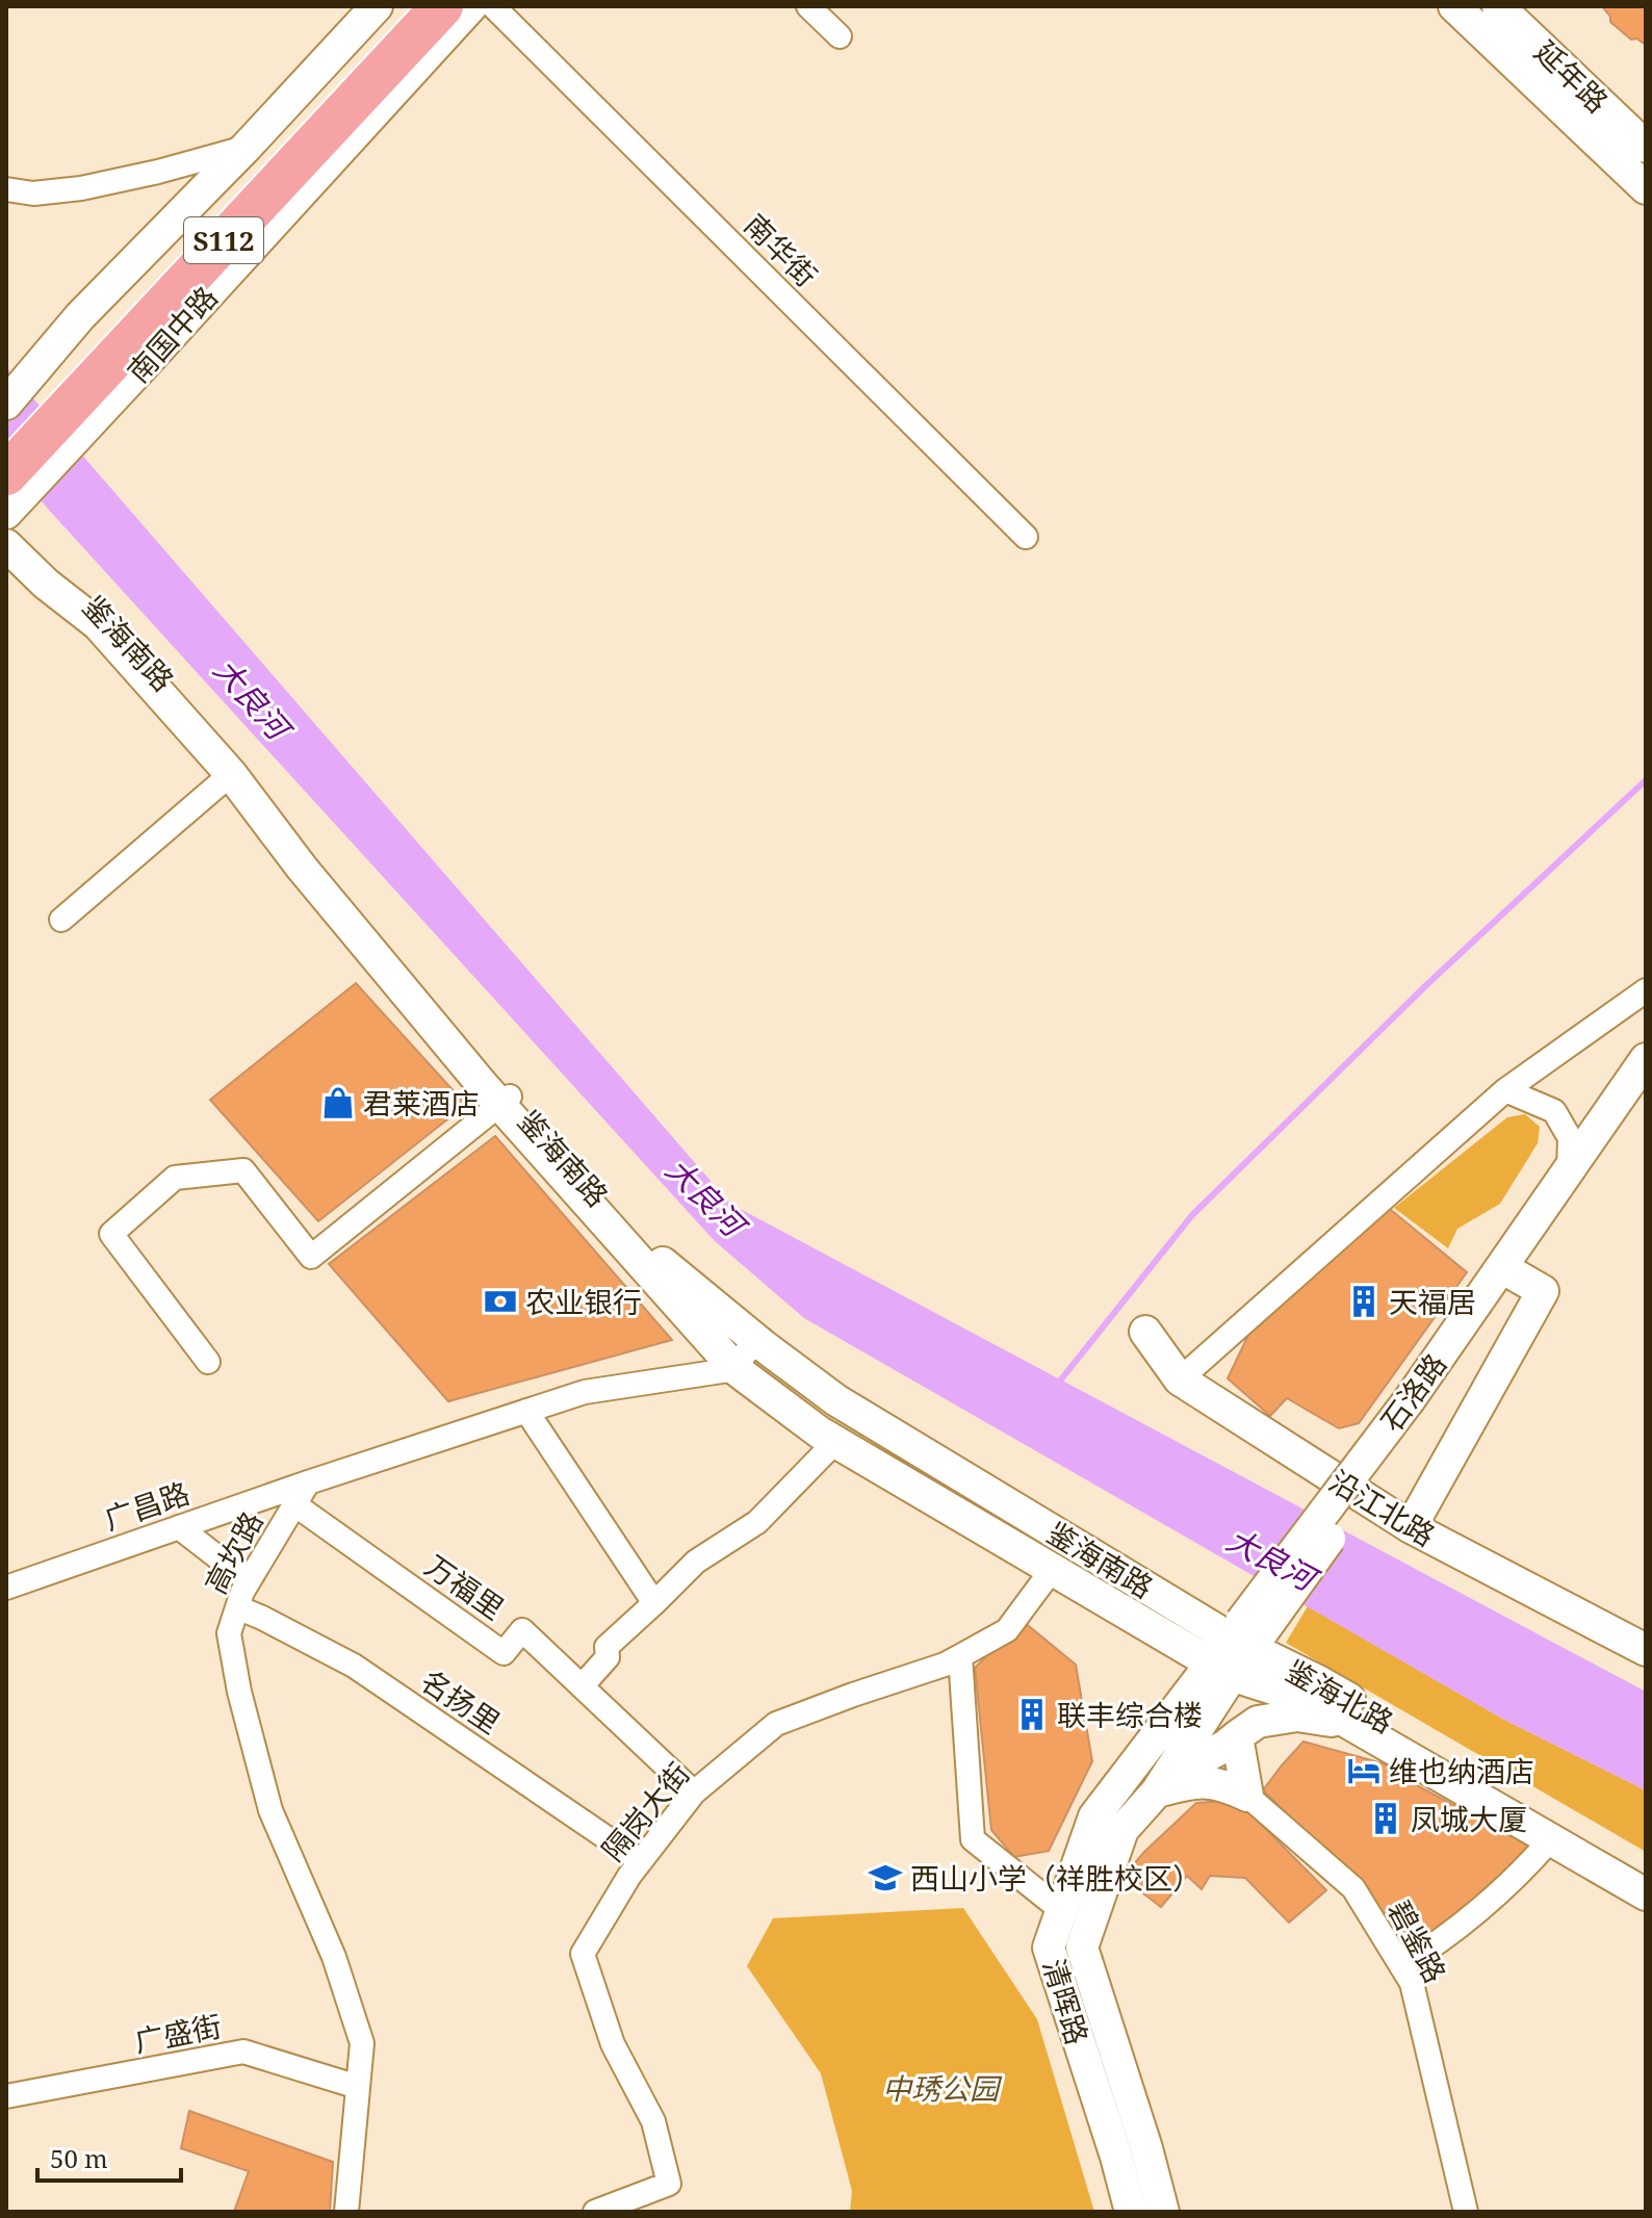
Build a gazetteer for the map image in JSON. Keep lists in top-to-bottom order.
{
  "streets": {
    "highway": ["S112", "南国中路"],
    "main road": [
      "延年路",
      "鉴海南路",
      "石洛路",
      "沿江北路",
      "鉴海北路",
      "清晖路"
    ],
    "street": [
      "南华街",
      "广昌路",
      "高坎路",
      "万福里",
      "名扬里",
      "隔岗大街",
      "碧鉴路",
      "广盛街"
    ]
  },
  "crossings": [
    ["鉴海南路", "石洛路"],
    ["鉴海南路", "鉴海北路"],
    ["鉴海南路", "隔岗大街"],
    ["鉴海南路", "清晖路"],
    ["石洛路", "鉴海北路"],
    ["石洛路", "清晖路"],
    ["广昌路", "高坎路"],
    ["高坎路", "万福里"],
    ["高坎路", "名扬里"],
    ["高坎路", "广盛街"],
    ["万福里", "隔岗大街"],
    ["鉴海北路", "清晖路"],
    ["名扬里", "隔岗大街"]
  ],
  "water": ["大良河"],
  "parks": ["中琇公园"],
  "places": {
    "shop": ["君莱酒店"],
    "bank": ["农业银行"],
    "building": ["天福居", "联丰综合楼", "凤城大厦"],
    "hotel": ["维也纳酒店"],
    "school or university": ["西山小学（祥胜校区）"]
  },
  "scale_bar": "50 m"
}
